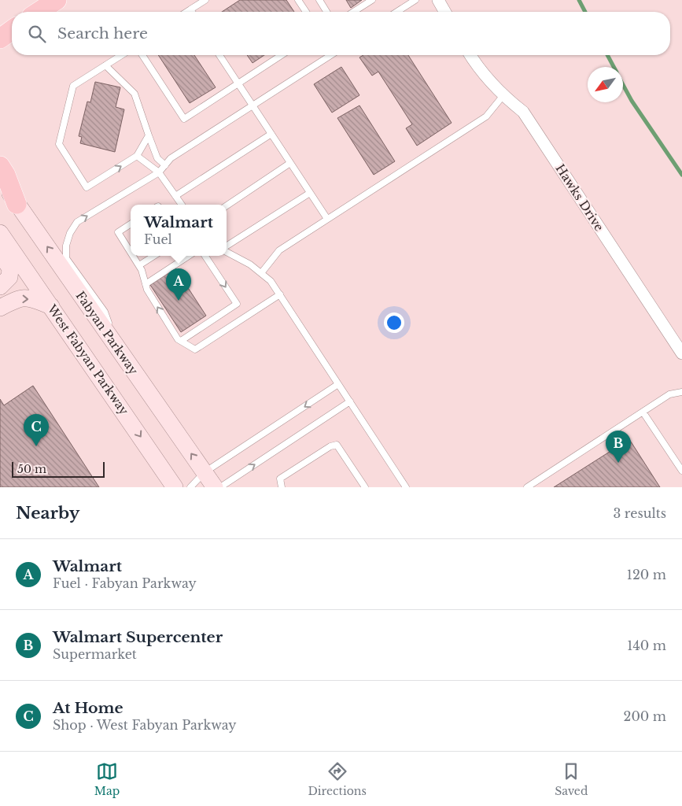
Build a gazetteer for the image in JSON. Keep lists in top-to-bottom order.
{
  "streets": {
    "main road": ["Fabyan Parkway", "West Fabyan Parkway"],
    "street": ["Hawks Drive"]
  },
  "one_way": ["Fabyan Parkway", "West Fabyan Parkway"],
  "scale_bar": "50 m",
  "north": "bottom left",
  "page": {
    "search": "Search here",
    "popup": ["Walmart", "Fuel"],
    "pins": ["A", "C", "B"],
    "scale": "50 m",
    "heading": ["Nearby", "3 results"],
    "list": [
      {
        "mark": "A",
        "name": "Walmart",
        "note": "Fuel · Fabyan Parkway",
        "value": "120 m"
      },
      {
        "mark": "B",
        "name": "Walmart Supercenter",
        "note": "Supermarket",
        "value": "140 m"
      },
      {
        "mark": "C",
        "name": "At Home",
        "note": "Shop · West Fabyan Parkway",
        "value": "200 m"
      }
    ],
    "nav": ["Map", "Directions", "Saved"]
  }
}
